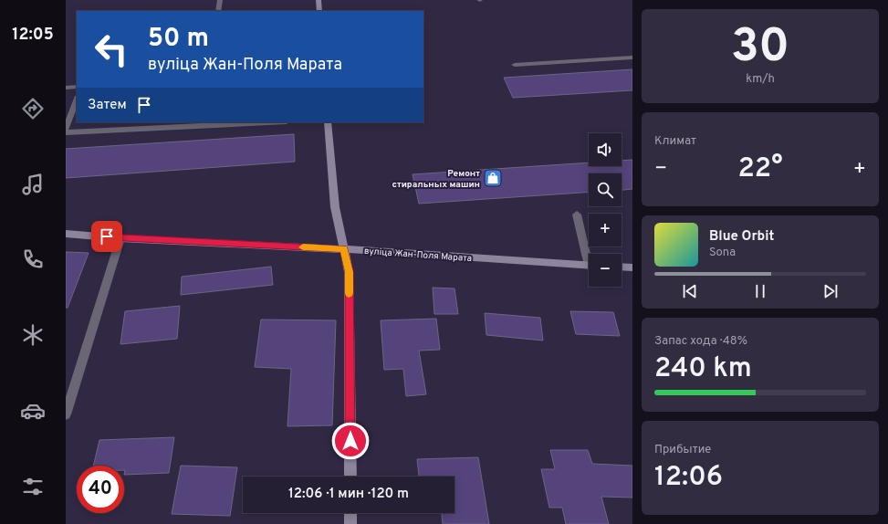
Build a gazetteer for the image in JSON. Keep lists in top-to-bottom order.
{
  "streets": {
    "street": ["вуліца Жан-Поля Марата"]
  },
  "places": {
    "shop": ["Ремонт стиральных машин"]
  },
  "page": {
    "tabs": "12:05",
    "tile": [
      ["30", "km/h"],
      "Климат",
      ["Запас хода · 48%", "240 km"],
      ["Прибытие", "12:06"]
    ],
    "turn": ["50 m", "вуліца Жан-Поля Марата"],
    "then": "Затем",
    "map_buttons": ["+", "−"],
    "heat": ["−", "22°", "+"],
    "song": ["Blue Orbit", "Sona"],
    "limit": "40",
    "trip": "12:06 · 1 мин · 120 m"
  }
}
